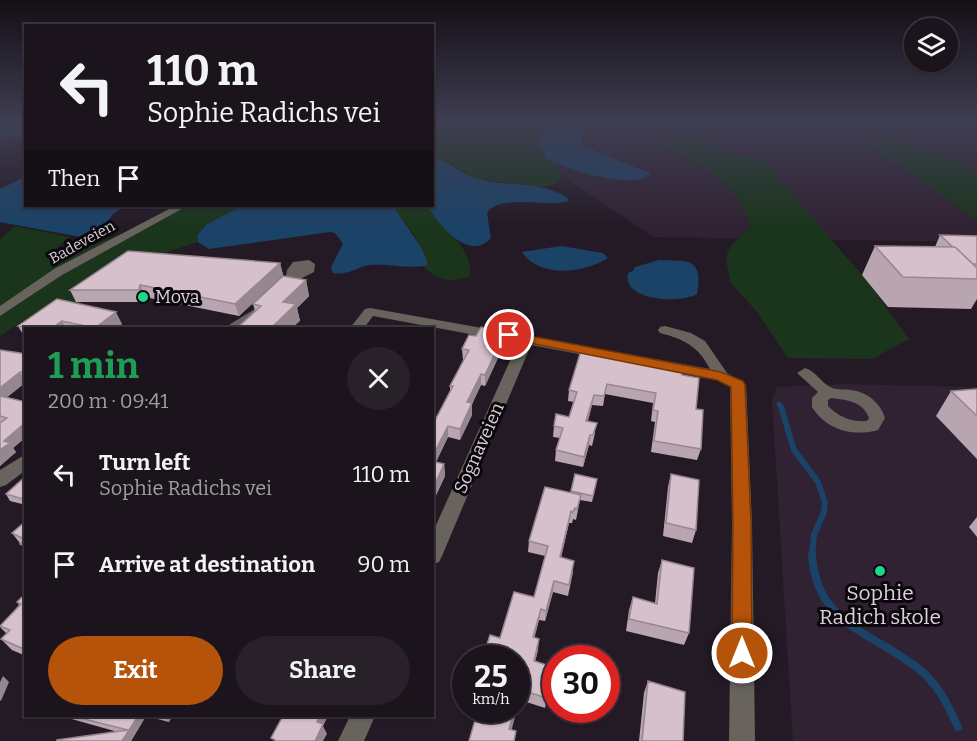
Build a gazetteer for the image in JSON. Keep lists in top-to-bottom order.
{
  "streets": {
    "street": ["Badeveien", "Sognaveien"]
  },
  "places": ["Mova", "Sophie Radich skole"],
  "page": {
    "turn": ["110 m", "Sophie Radichs vei"],
    "then": "Then",
    "heading": ["1 min", "200 m · 09:41"],
    "list": [
      {
        "name": "Turn left",
        "note": "Sophie Radichs vei",
        "value": "110 m"
      },
      {
        "name": "Arrive at destination",
        "value": "90 m"
      }
    ],
    "buttons": ["Exit", "Share"],
    "speed": "25 km/h",
    "limit": "30"
  }
}
